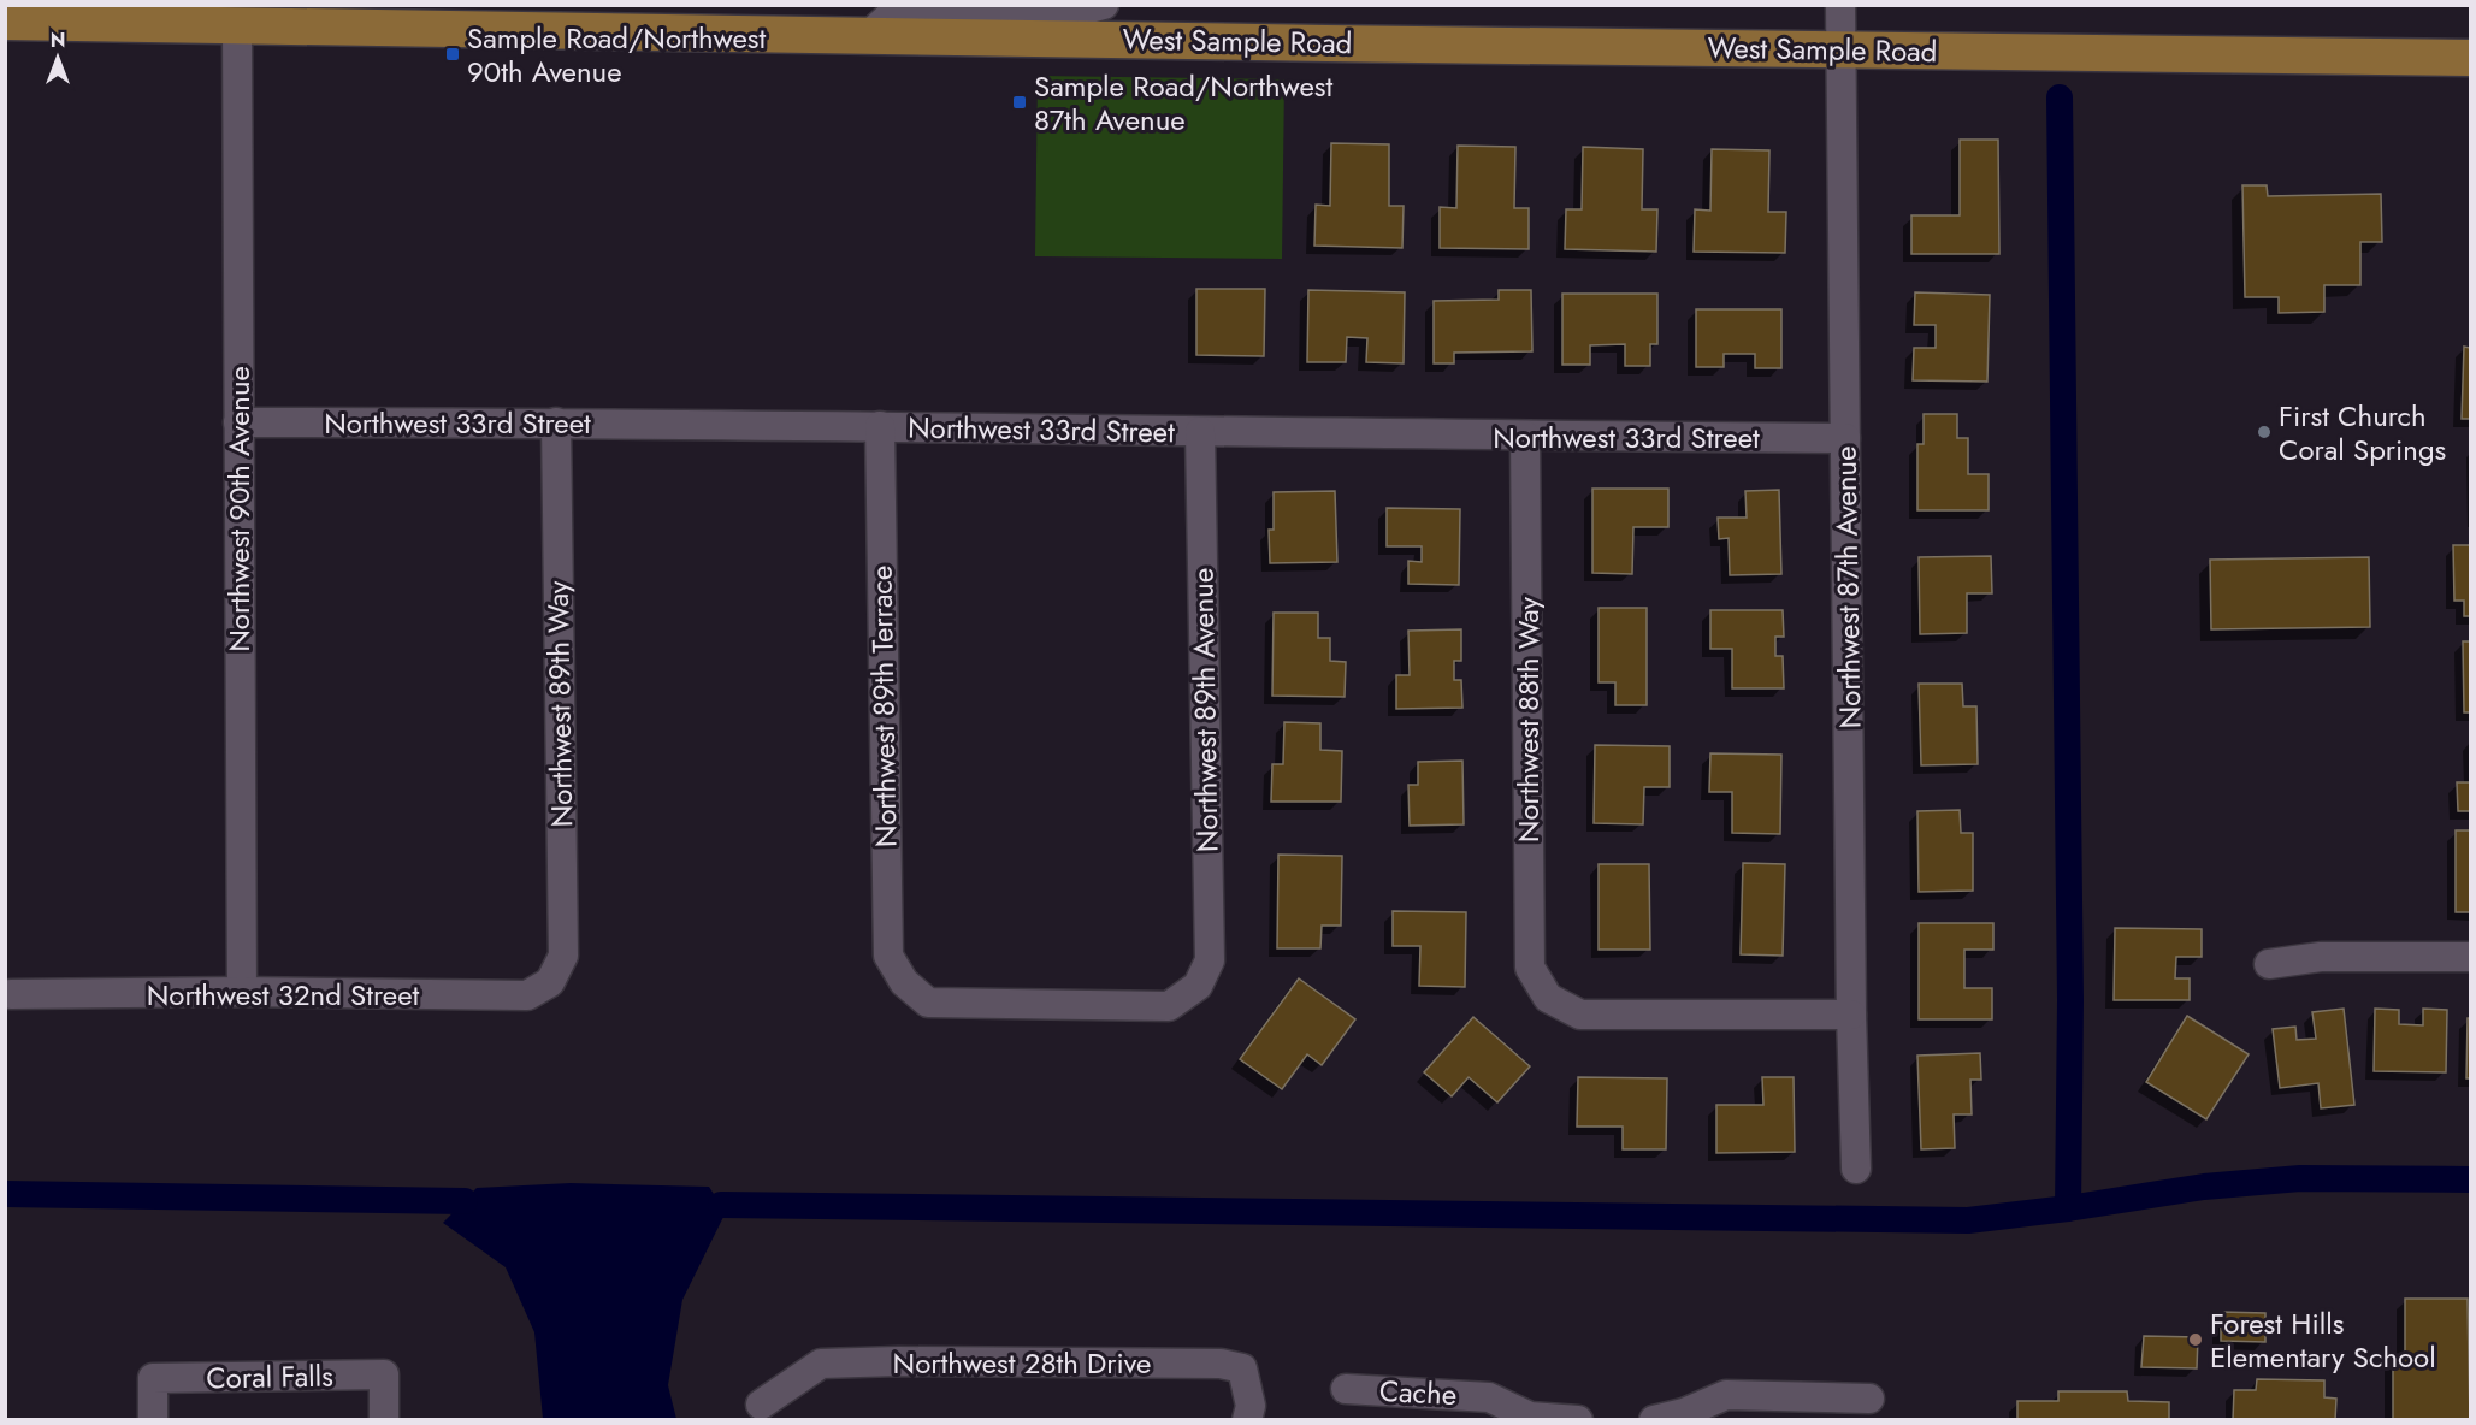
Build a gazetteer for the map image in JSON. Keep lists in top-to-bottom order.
{
  "streets": {
    "main road": ["West Sample Road"],
    "street": [
      "Northwest 33rd Street",
      "Northwest 90th Avenue",
      "Northwest 87th Avenue",
      "Northwest 89th Way",
      "Northwest 89th Terrace",
      "Northwest 89th Avenue",
      "Northwest 88th Way",
      "Northwest 32nd Street",
      "Northwest 28th Drive",
      "Coral Falls",
      "Cache"
    ]
  },
  "crossings": [
    ["West Sample Road", "Northwest 90th Avenue"],
    ["West Sample Road", "Northwest 87th Avenue"],
    ["Northwest 33rd Street", "Northwest 90th Avenue"],
    ["Northwest 33rd Street", "Northwest 87th Avenue"],
    ["Northwest 33rd Street", "Northwest 89th Way"],
    ["Northwest 33rd Street", "Northwest 89th Terrace"],
    ["Northwest 33rd Street", "Northwest 89th Avenue"],
    ["Northwest 33rd Street", "Northwest 88th Way"],
    ["Northwest 90th Avenue", "Northwest 32nd Street"],
    ["Northwest 87th Avenue", "Northwest 88th Way"],
    ["Northwest 89th Way", "Northwest 32nd Street"],
    ["Northwest 89th Terrace", "Northwest 89th Avenue"]
  ],
  "places": {
    "transit": ["Sample Road/Northwest 90th Avenue", "Sample Road/Northwest 87th Avenue"],
    "other": ["First Church Coral Springs", "Forest Hills Elementary School"]
  },
  "north": "top"
}
